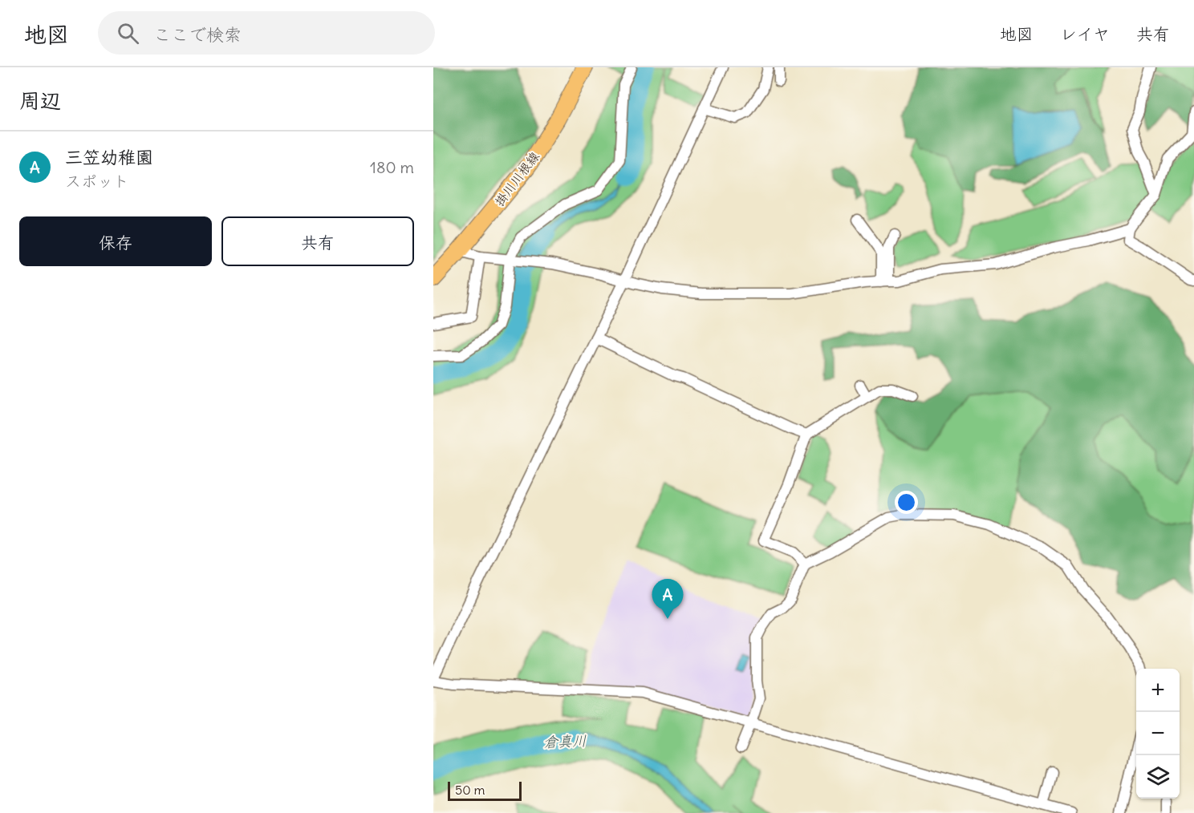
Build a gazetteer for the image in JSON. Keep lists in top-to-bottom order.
{
  "streets": {
    "main road": ["掛川川根線"]
  },
  "water": ["倉真川"],
  "scale_bar": "50 m",
  "page": {
    "header": "地図",
    "search": "ここで検索",
    "nav": ["地図", "レイヤ", "共有"],
    "heading": "周辺",
    "list": [
      {
        "mark": "A",
        "name": "三笠幼稚園",
        "note": "スポット",
        "value": "180 m"
      }
    ],
    "buttons": ["保存", "共有"],
    "pins": "A",
    "map_buttons": ["+", "−"],
    "scale": "50 m"
  }
}
